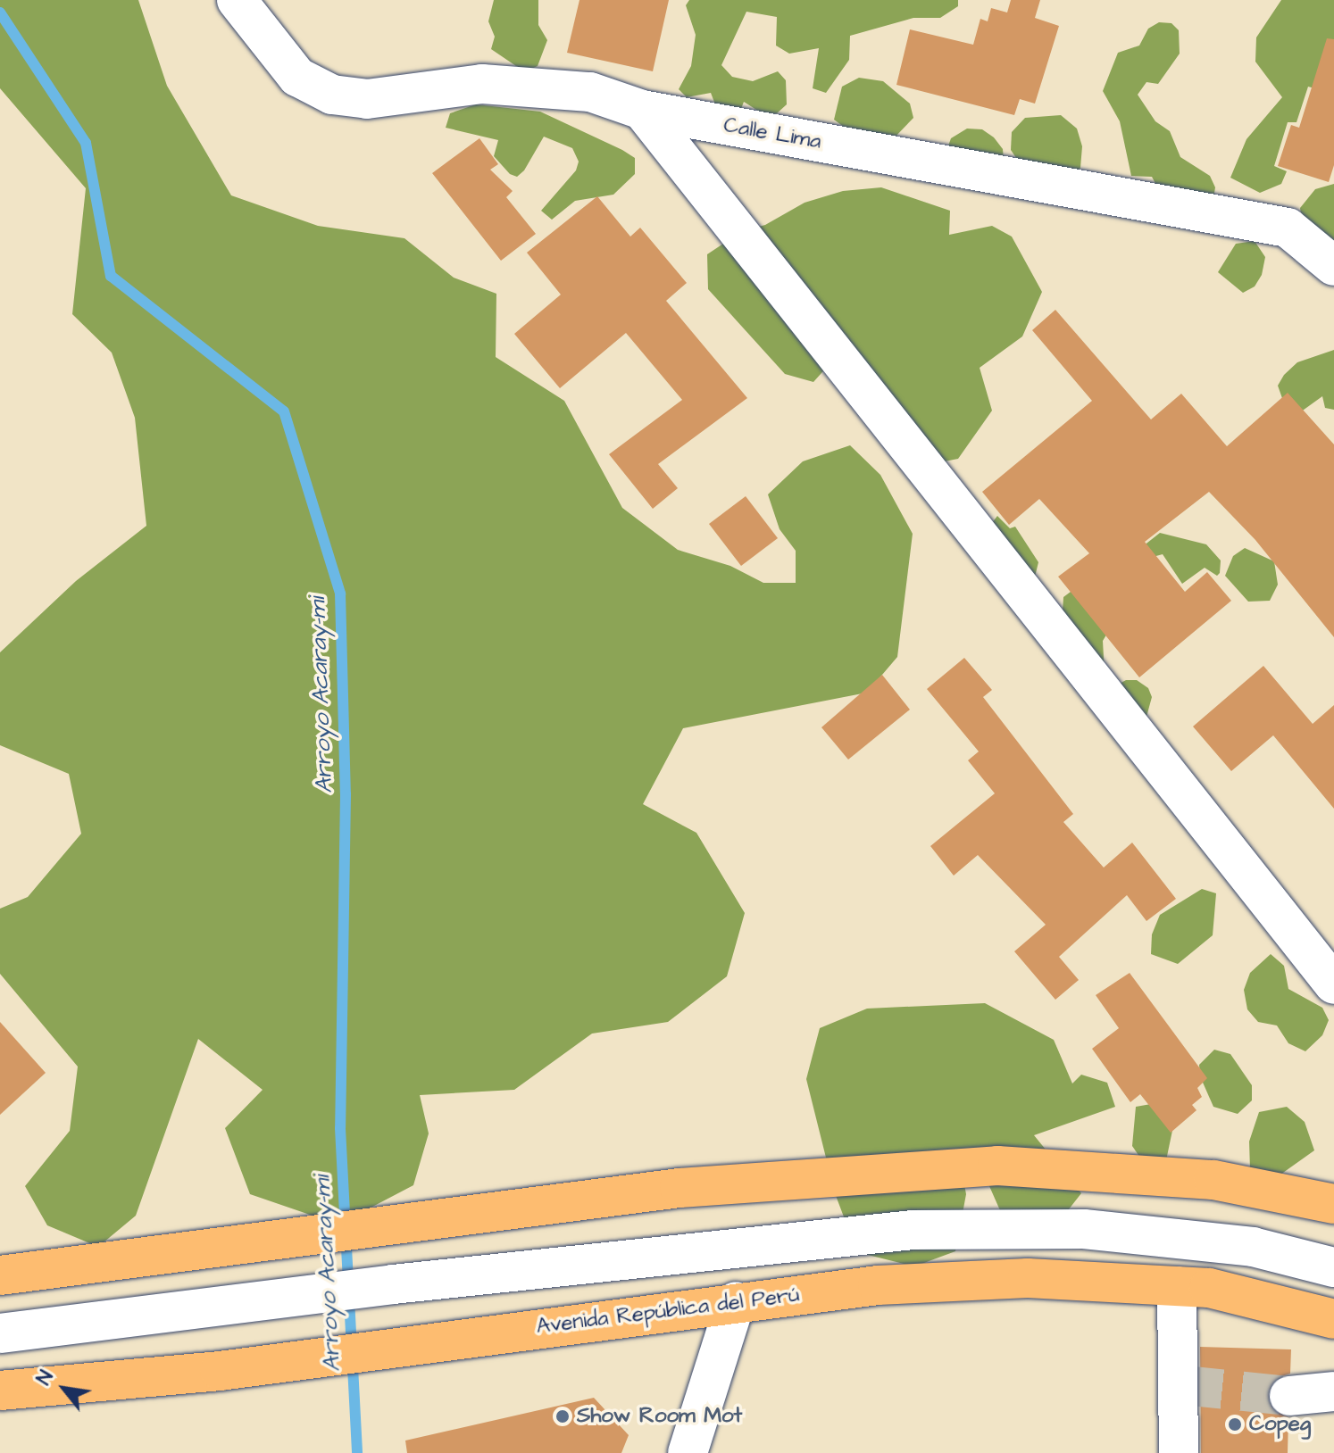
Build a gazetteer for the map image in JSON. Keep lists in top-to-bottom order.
{
  "streets": {
    "highway": ["Avenida República del Perú"],
    "street": ["Calle Lima"]
  },
  "water": ["Arroyo Acaray-mi"],
  "places": ["Show Room Mot", "Copeg"],
  "north": "top left"
}
